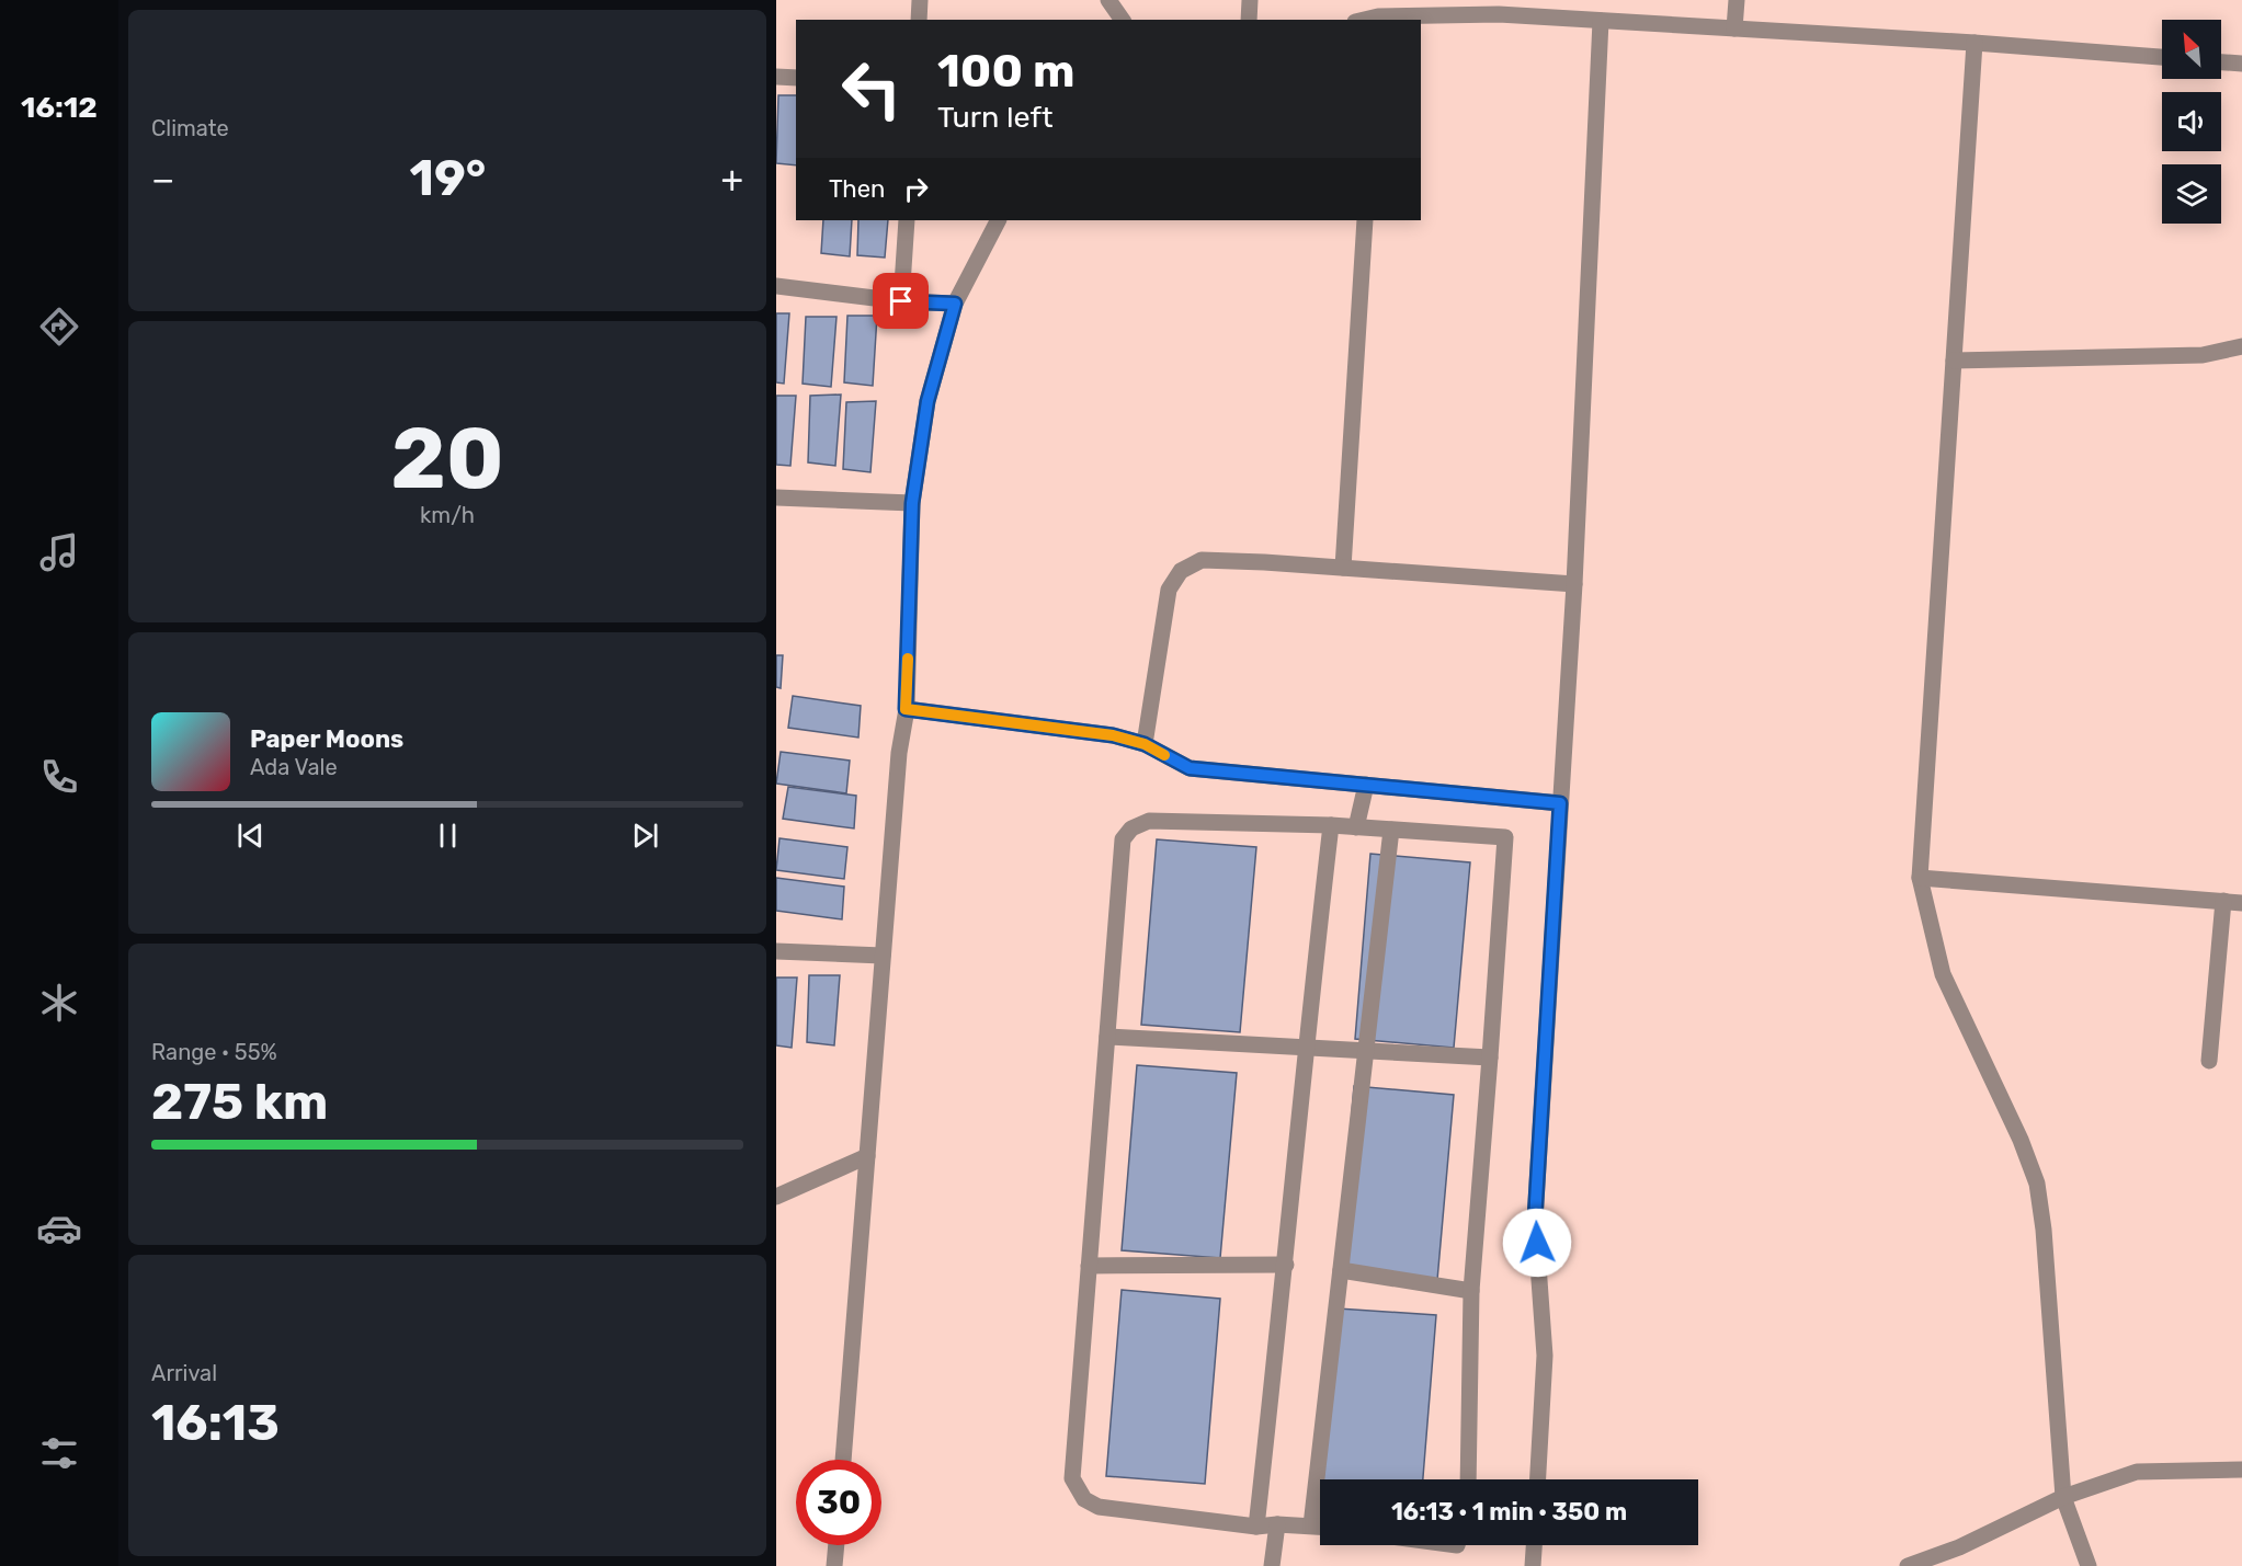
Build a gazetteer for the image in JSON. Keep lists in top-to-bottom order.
{
  "north": "top left",
  "page": {
    "tabs": "16:12",
    "tile": [
      "Climate",
      ["20", "km/h"],
      ["Range · 55%", "275 km"],
      ["Arrival", "16:13"]
    ],
    "turn": ["100 m", "Turn left"],
    "heat": ["−", "19°", "+"],
    "then": "Then",
    "song": ["Paper Moons", "Ada Vale"],
    "limit": "30",
    "trip": "16:13 · 1 min · 350 m"
  }
}
